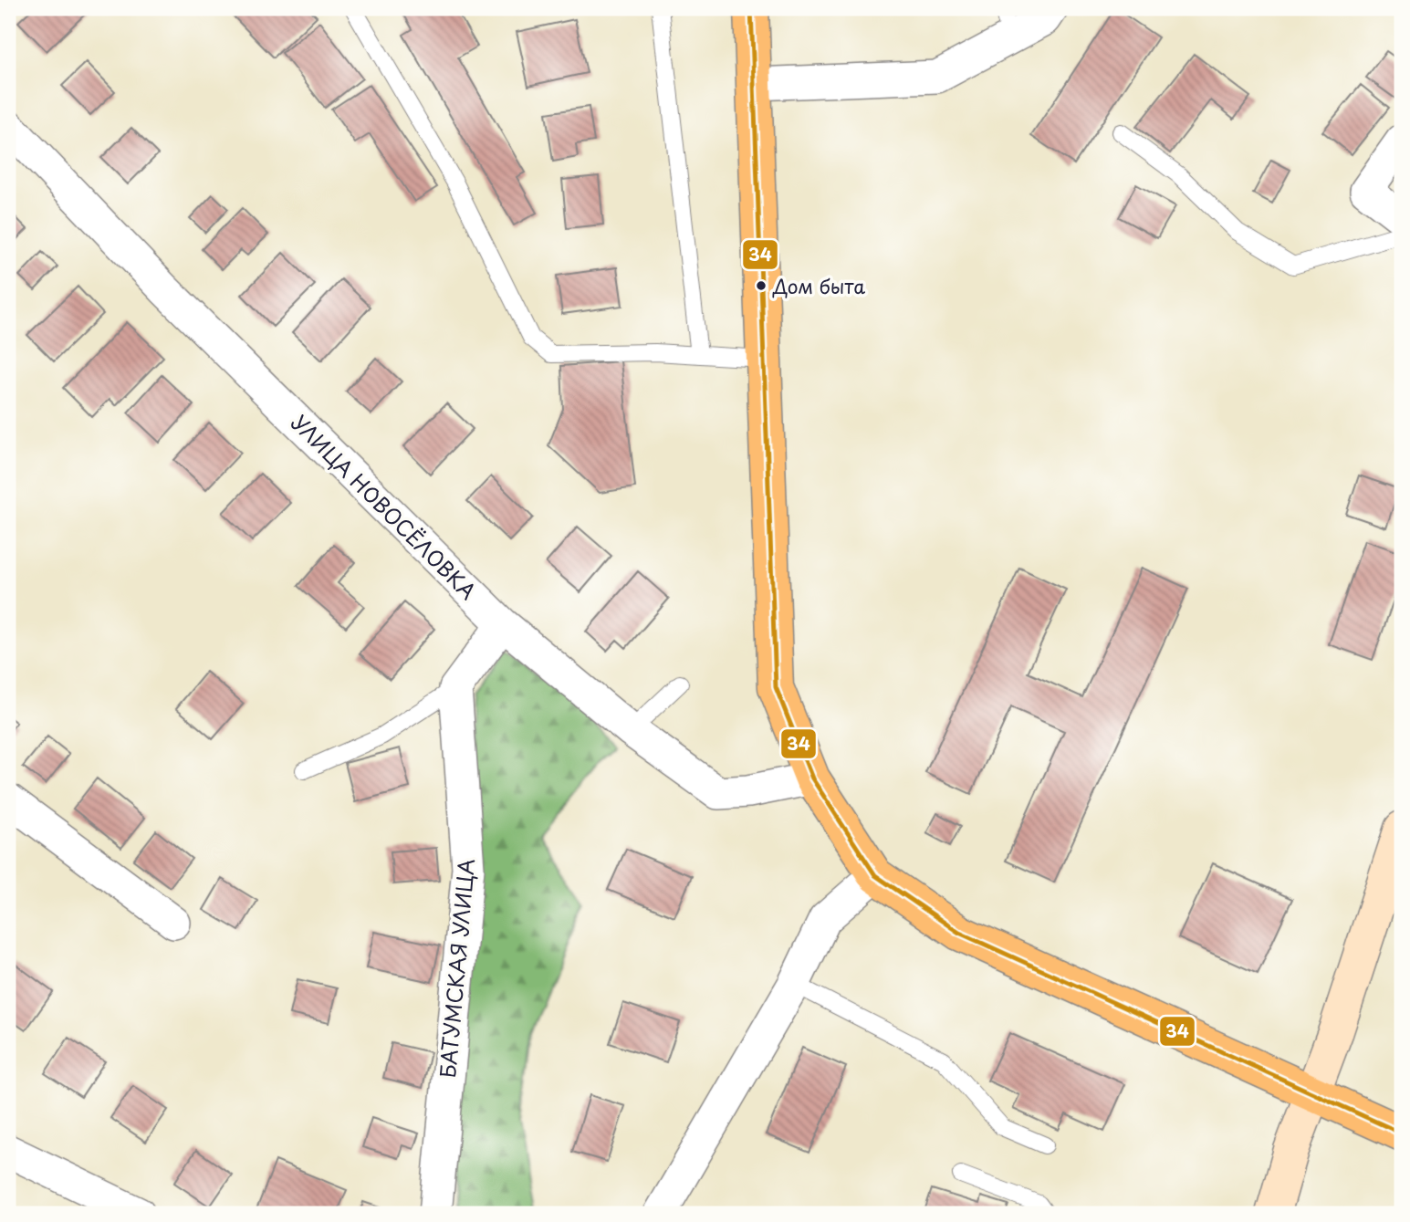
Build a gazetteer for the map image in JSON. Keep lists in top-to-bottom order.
{
  "streets": {
    "street": ["УЛИЦА НОВОСЁЛОВКА", "БАТУМСКАЯ УЛИЦА"]
  },
  "places": ["Дом быта"],
  "lines": ["transit line 34"]
}
